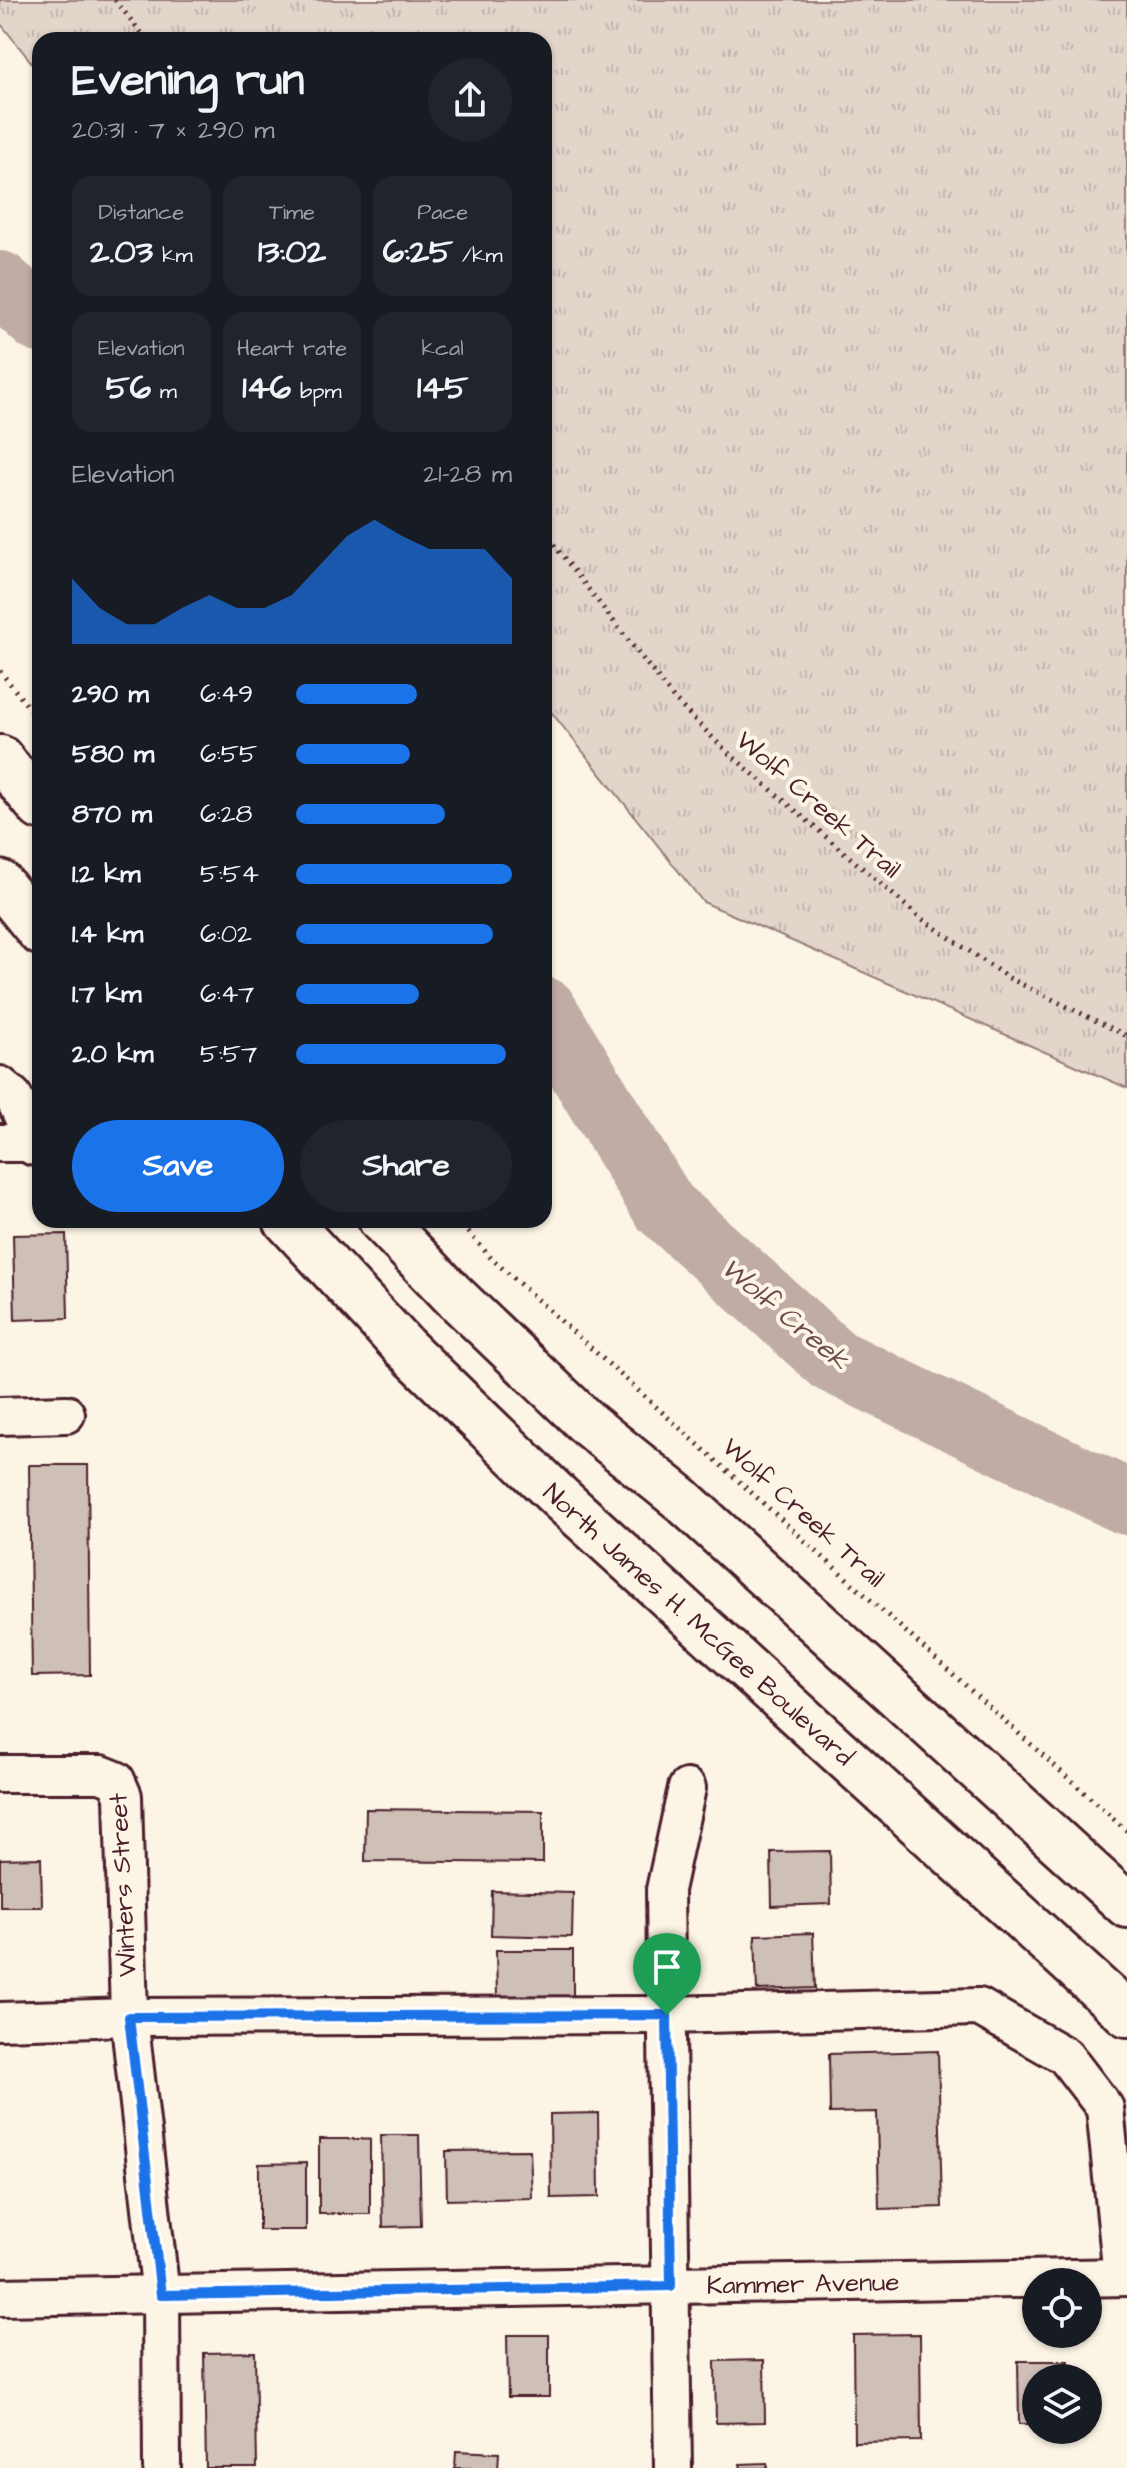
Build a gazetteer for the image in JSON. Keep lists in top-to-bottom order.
{
  "streets": {
    "main road": ["North James H. McGee Boulevard"],
    "street": ["Winters Street", "Kammer Avenue"],
    "path": ["Wolf Creek Trail"]
  },
  "crossings": [
    ["Winters Street", "Kammer Avenue"]
  ],
  "water": ["Wolf Creek"],
  "page": {
    "heading": ["Evening run", "20:31 · 7 × 290 m"],
    "stats": [
      ["Distance", "2.03 km"],
      ["Time", "13:02"],
      ["Pace", "6:25 /km"],
      ["Elevation", "56 m"],
      ["Heart rate", "146 bpm"],
      ["kcal", "145"]
    ],
    "chart": ["Elevation", "21–28 m"],
    "list": [
      {
        "name": "290 m",
        "note": "6:49"
      },
      {
        "name": "580 m",
        "note": "6:55"
      },
      {
        "name": "870 m",
        "note": "6:28"
      },
      {
        "name": "1.2 km",
        "note": "5:54"
      },
      {
        "name": "1.4 km",
        "note": "6:02"
      },
      {
        "name": "1.7 km",
        "note": "6:47"
      },
      {
        "name": "2.0 km",
        "note": "5:57"
      }
    ],
    "buttons": ["Save", "Share"]
  }
}
